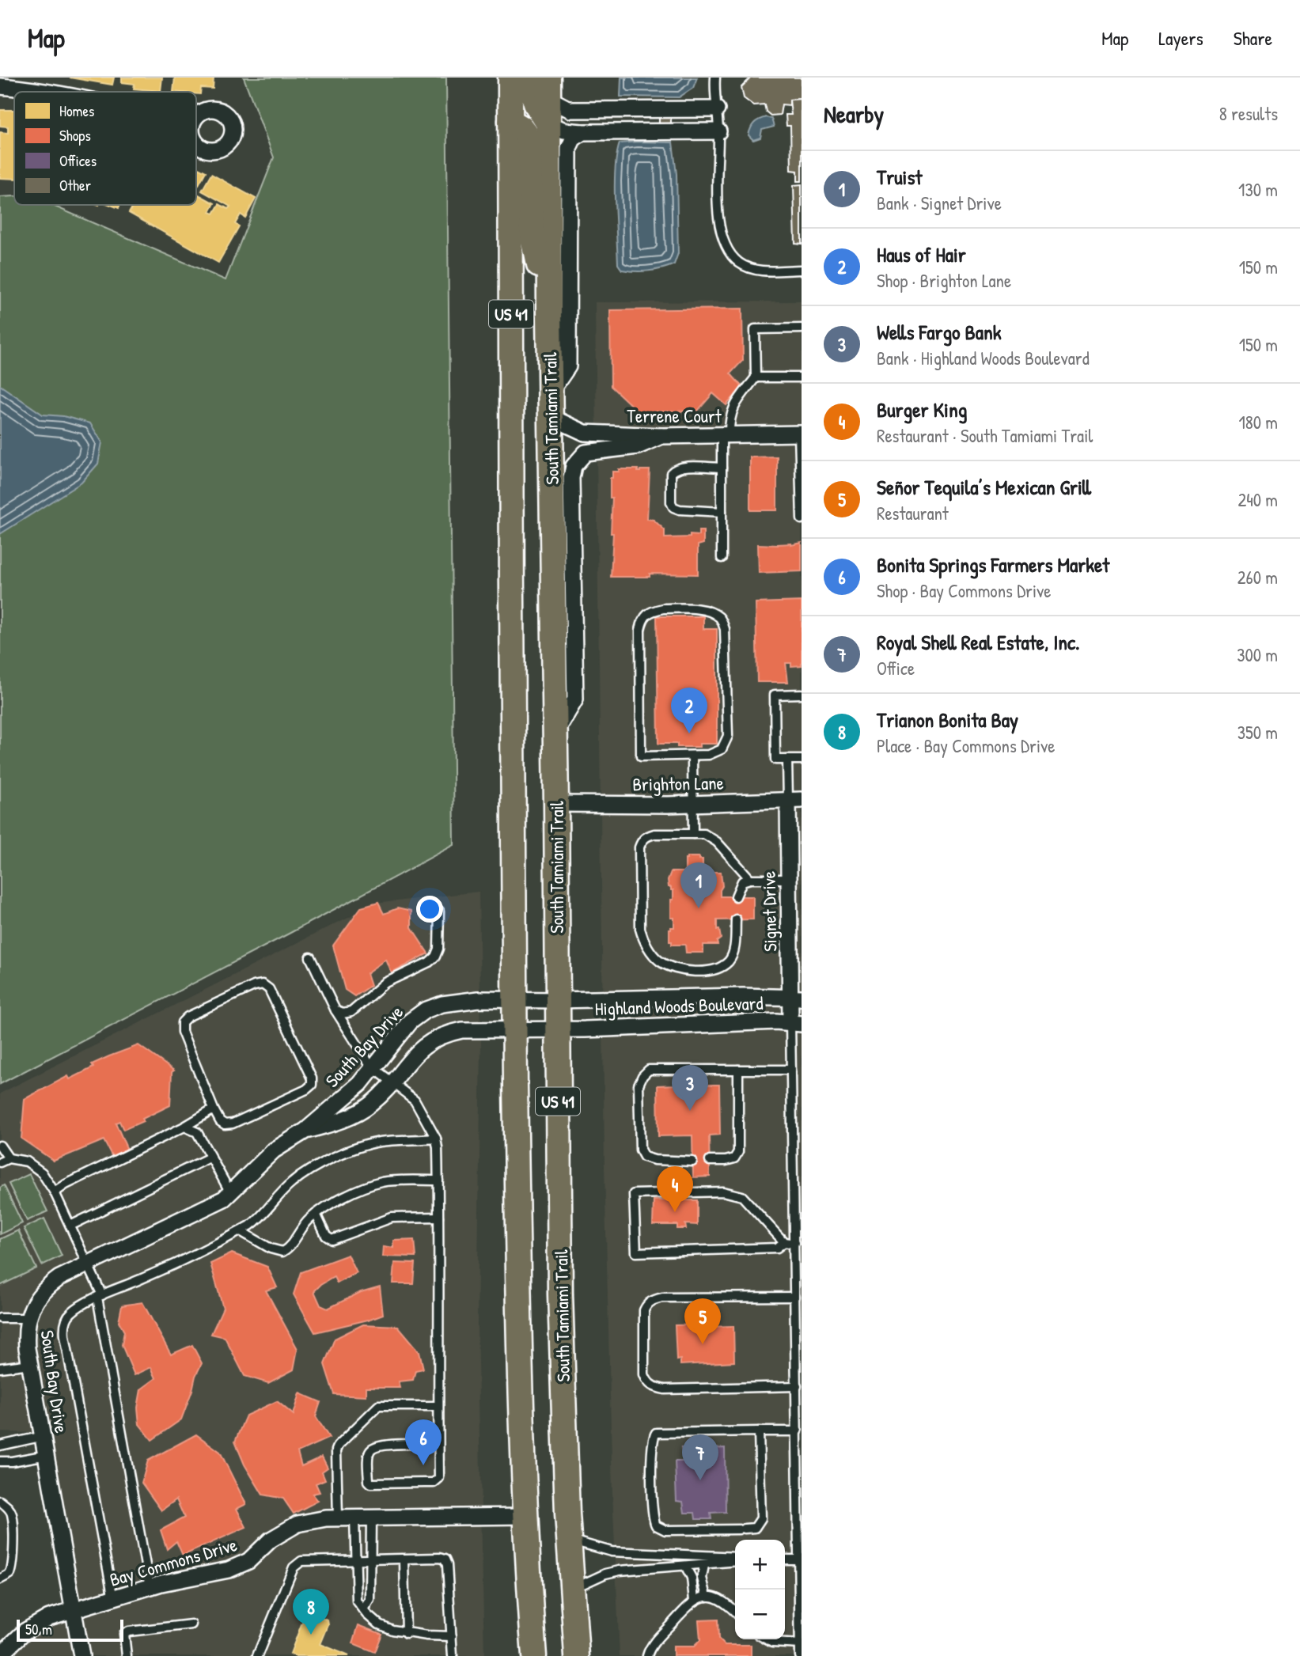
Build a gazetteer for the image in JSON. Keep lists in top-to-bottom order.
{
  "streets": {
    "main road": ["US 41", "South Tamiami Trail"],
    "street": [
      "Terrene Court",
      "Brighton Lane",
      "Signet Drive",
      "Highland Woods Boulevard",
      "South Bay Drive",
      "Bay Commons Drive"
    ]
  },
  "crossings": [
    ["US 41", "South Bay Drive"],
    ["US 41", "Bay Commons Drive"],
    ["Terrene Court", "South Tamiami Trail"],
    ["South Tamiami Trail", "Brighton Lane"],
    ["South Tamiami Trail", "Highland Woods Boulevard"],
    ["South Tamiami Trail", "South Bay Drive"],
    ["Brighton Lane", "Signet Drive"],
    ["Signet Drive", "Highland Woods Boulevard"],
    ["Highland Woods Boulevard", "South Bay Drive"],
    ["South Bay Drive", "Bay Commons Drive"]
  ],
  "legend": [
    "Homes",
    "Shops",
    "Offices",
    "Other"
  ],
  "scale_bar": "50 m",
  "page": {
    "header": "Map",
    "nav": ["Map", "Layers", "Share"],
    "heading": ["Nearby", "8 results"],
    "list": [
      {
        "mark": "1",
        "name": "Truist",
        "note": "Bank · Signet Drive",
        "value": "130 m"
      },
      {
        "mark": "2",
        "name": "Haus of Hair",
        "note": "Shop · Brighton Lane",
        "value": "150 m"
      },
      {
        "mark": "3",
        "name": "Wells Fargo Bank",
        "note": "Bank · Highland Woods Boulevard",
        "value": "150 m"
      },
      {
        "mark": "4",
        "name": "Burger King",
        "note": "Restaurant · South Tamiami Trail",
        "value": "180 m"
      },
      {
        "mark": "5",
        "name": "Señor Tequila’s Mexican Grill",
        "note": "Restaurant",
        "value": "240 m"
      },
      {
        "mark": "6",
        "name": "Bonita Springs Farmers Market",
        "note": "Shop · Bay Commons Drive",
        "value": "260 m"
      },
      {
        "mark": "7",
        "name": "Royal Shell Real Estate, Inc.",
        "note": "Office",
        "value": "300 m"
      },
      {
        "mark": "8",
        "name": "Trianon Bonita Bay",
        "note": "Place · Bay Commons Drive",
        "value": "350 m"
      }
    ],
    "pins": [
      "2",
      "1",
      "3",
      "4",
      "5",
      "6",
      "7",
      "8"
    ],
    "map_buttons": ["+", "−"],
    "scale": "50 m"
  }
}
